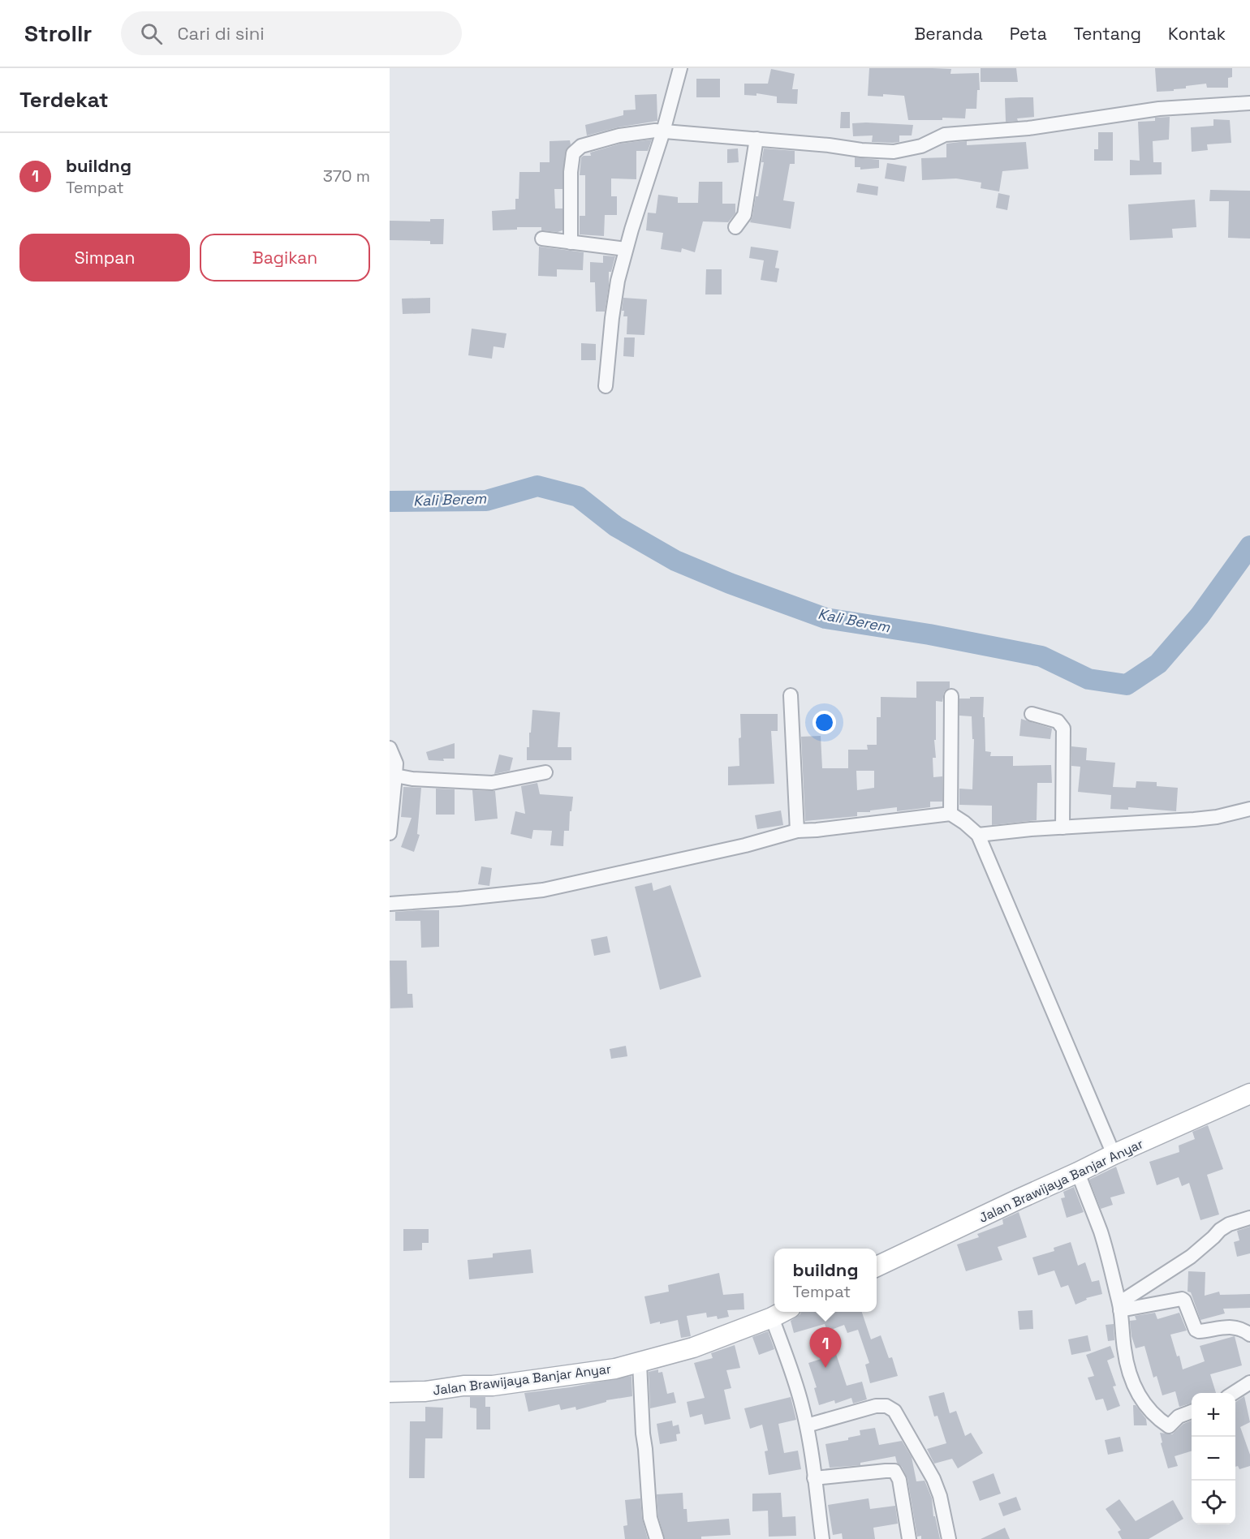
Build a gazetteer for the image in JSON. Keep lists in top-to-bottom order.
{
  "streets": {
    "street": ["Jalan Brawijaya Banjar Anyar"]
  },
  "water": ["Kali Berem"],
  "page": {
    "header": "Strollr",
    "search": "Cari di sini",
    "nav": [
      "Beranda",
      "Peta",
      "Tentang",
      "Kontak"
    ],
    "heading": "Terdekat",
    "list": [
      {
        "mark": "1",
        "name": "buildng",
        "note": "Tempat",
        "value": "370 m"
      }
    ],
    "buttons": ["Simpan", "Bagikan"],
    "popup": ["buildng", "Tempat"],
    "pins": "1",
    "map_buttons": ["+", "−"]
  }
}
